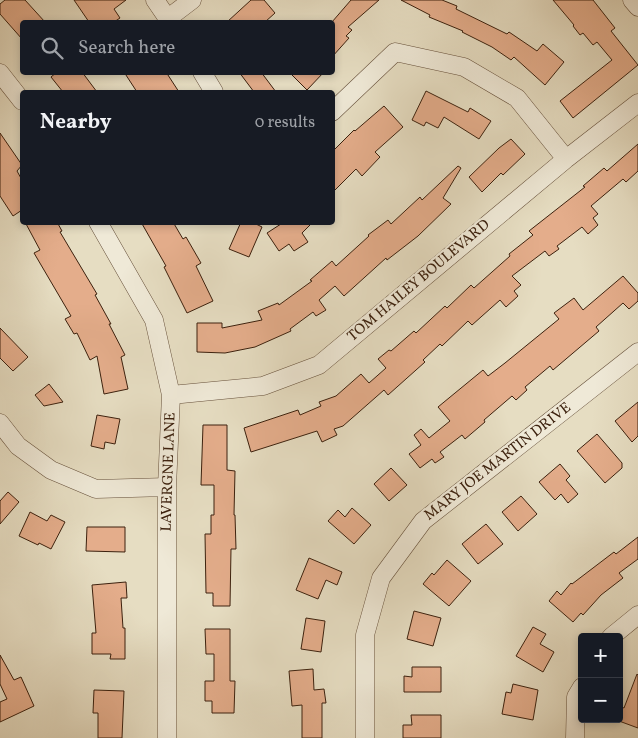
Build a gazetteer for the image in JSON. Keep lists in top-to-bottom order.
{
  "streets": {
    "street": ["TOM HAILEY BOULEVARD", "MARY JOE MARTIN DRIVE", "LAVERGNE LANE"]
  },
  "crossings": [
    ["TOM HAILEY BOULEVARD", "LAVERGNE LANE"]
  ],
  "page": {
    "search": "Search here",
    "heading": ["Nearby", "0 results"],
    "map_buttons": ["+", "−"]
  }
}
